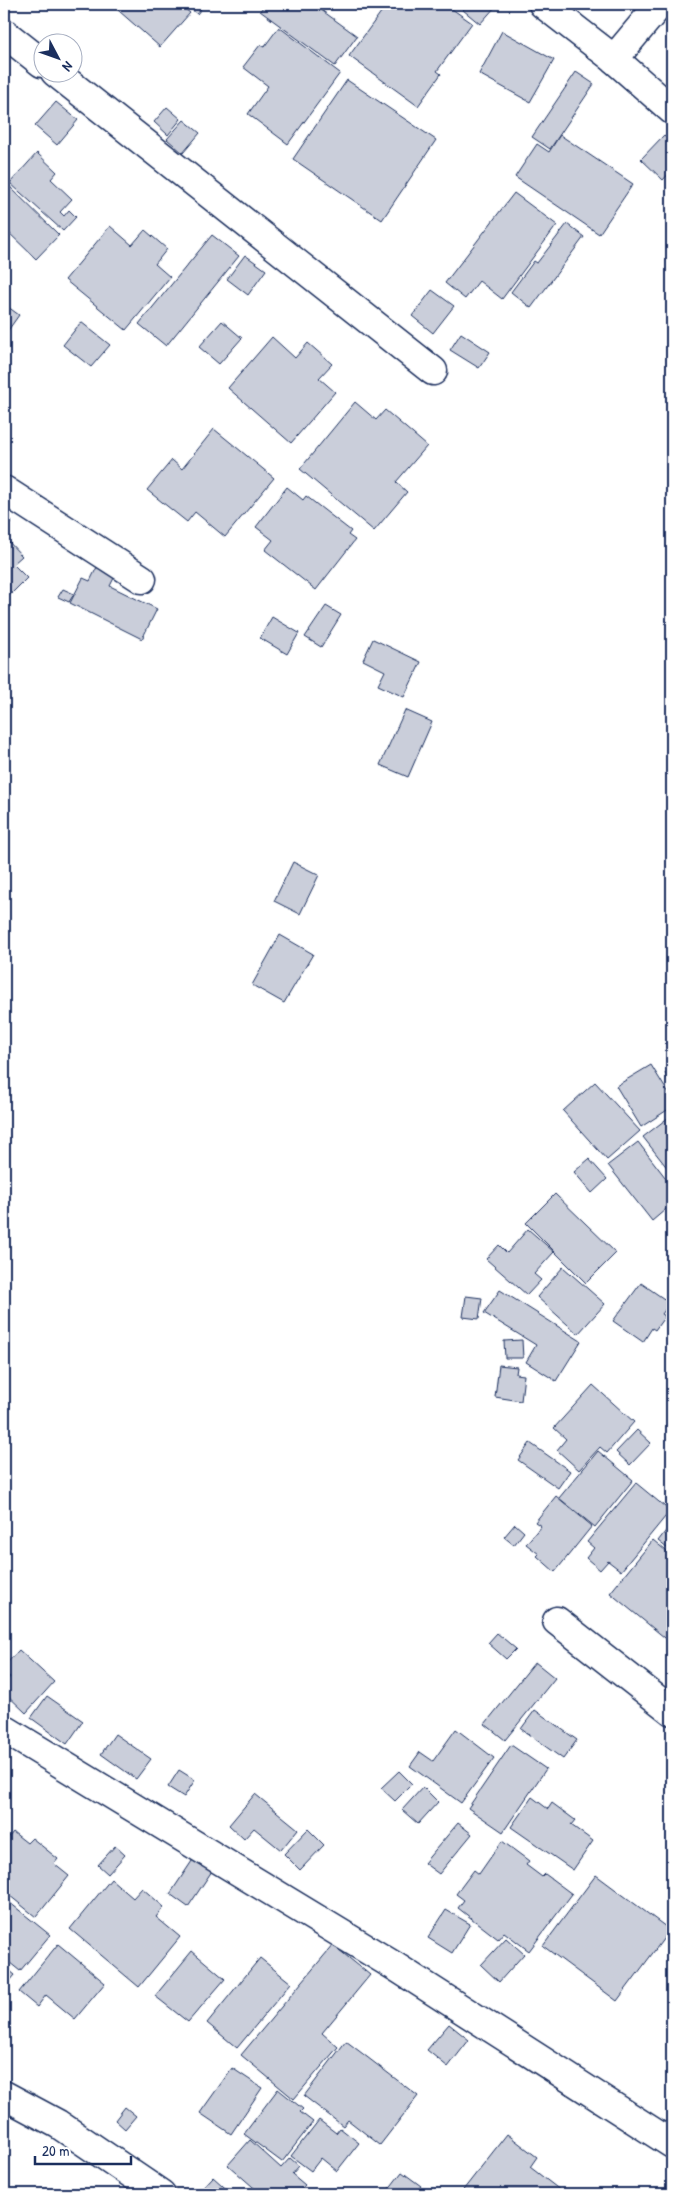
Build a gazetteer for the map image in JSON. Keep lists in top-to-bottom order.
{
  "scale_bar": "20 m",
  "north": "bottom right"
}
